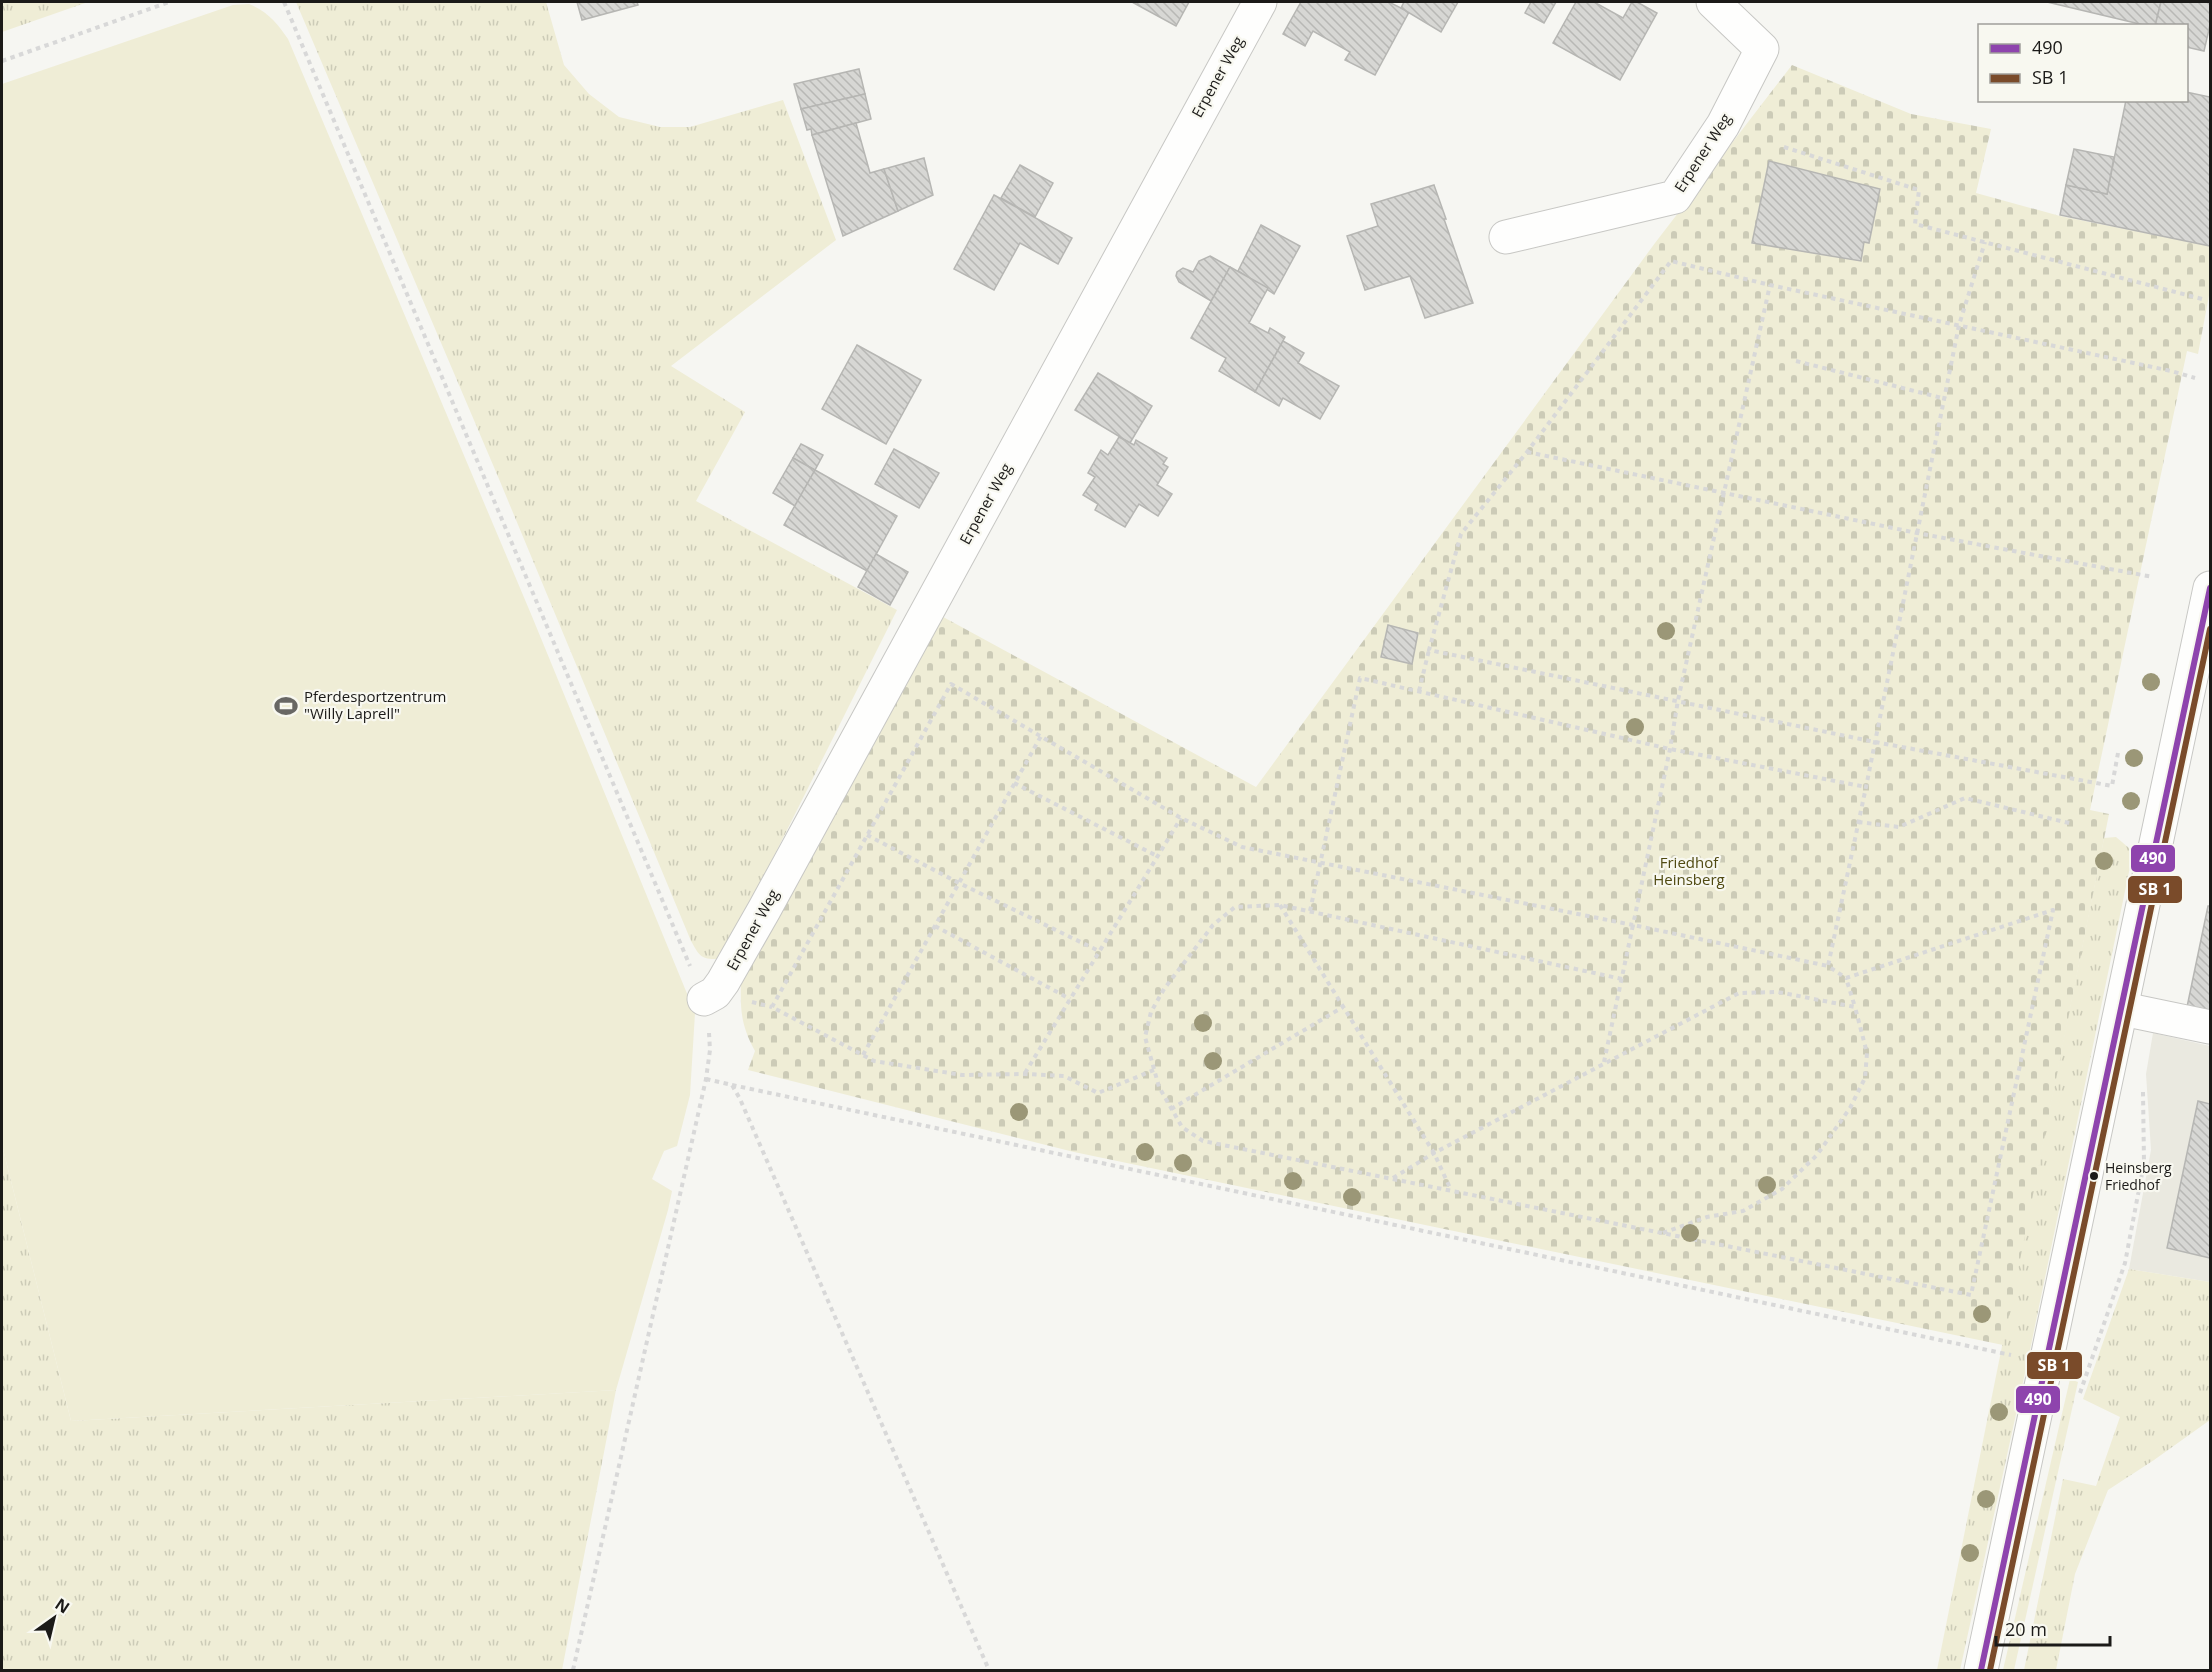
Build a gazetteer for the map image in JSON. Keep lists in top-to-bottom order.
{
  "streets": {
    "street": ["Erpener Weg"]
  },
  "parks": ["Friedhof Heinsberg"],
  "places": {
    "sports": ["Pferdesportzentrum \"Willy Laprell\""],
    "other": ["Heinsberg Friedhof"]
  },
  "lines": ["transit line 490"],
  "legend": ["490", "SB 1"],
  "scale_bar": "20 m",
  "north": "top right"
}
